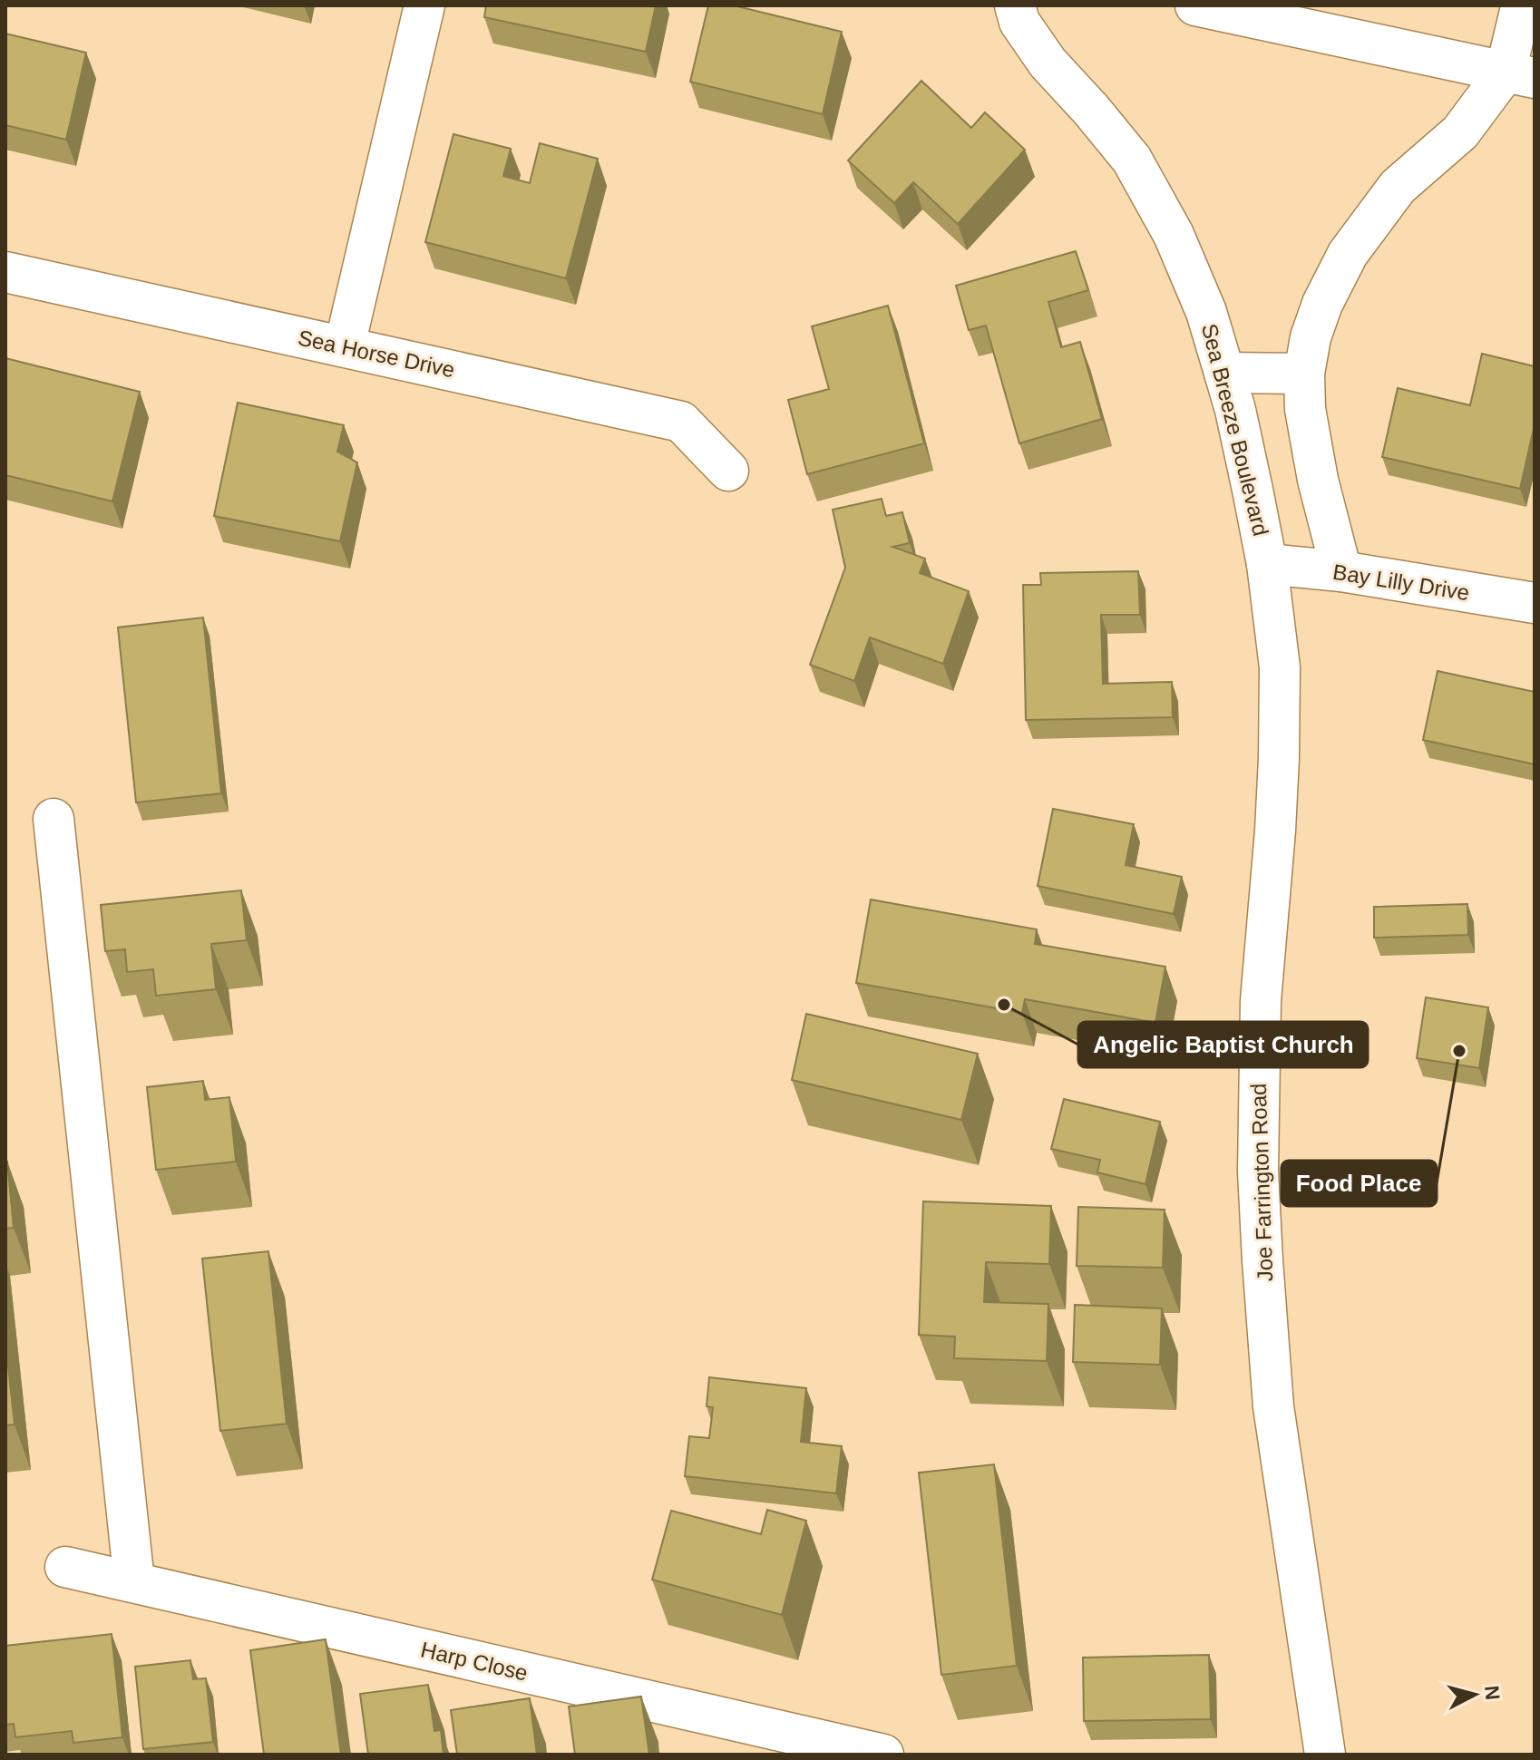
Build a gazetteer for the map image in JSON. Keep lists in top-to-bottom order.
{
  "streets": {
    "street": [
      "Sea Horse Drive",
      "Sea Breeze Boulevard",
      "Bay Lilly Drive",
      "Joe Farrington Road",
      "Harp Close"
    ]
  },
  "crossings": [
    ["Sea Breeze Boulevard", "Bay Lilly Drive"],
    ["Sea Breeze Boulevard", "Joe Farrington Road"],
    ["Bay Lilly Drive", "Joe Farrington Road"]
  ],
  "places": ["Angelic Baptist Church", "Food Place"],
  "north": "right"
}
